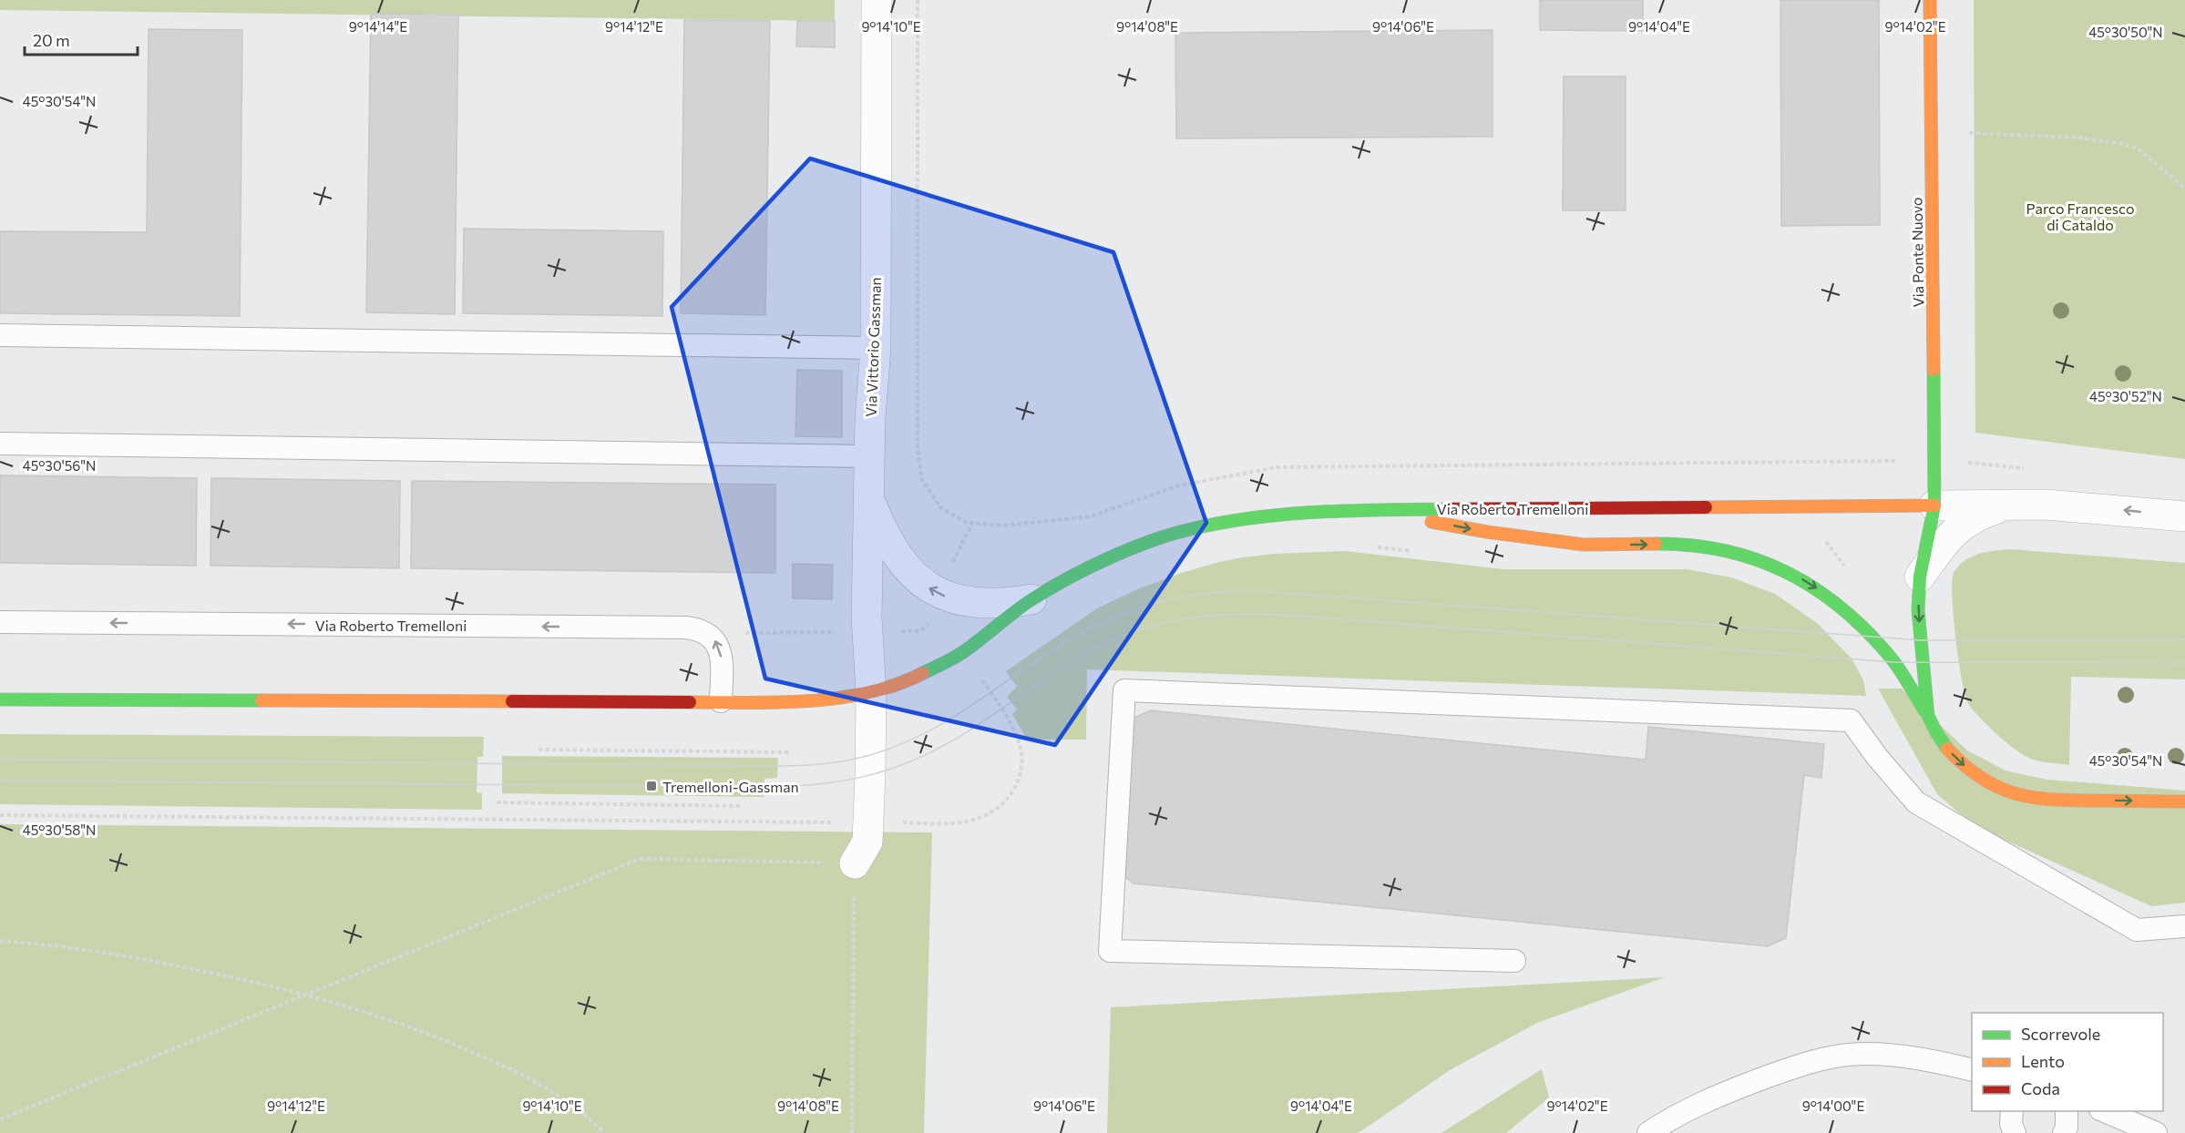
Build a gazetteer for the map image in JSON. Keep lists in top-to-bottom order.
{
  "streets": {
    "street": ["Via Ponte Nuovo", "Via Vittorio Gassman", "Via Roberto Tremelloni"]
  },
  "crossings": [
    ["Via Ponte Nuovo", "Via Roberto Tremelloni"],
    ["Via Vittorio Gassman", "Via Roberto Tremelloni"]
  ],
  "parks": ["Parco Francesco di Cataldo"],
  "places": {
    "transit": ["Tremelloni-Gassman"]
  },
  "legend": ["Scorrevole", "Lento", "Coda"],
  "scale_bar": "20 m",
  "coordinates": [
    "9°14'14\"E",
    "9°14'12\"E",
    "9°14'10\"E",
    "9°14'08\"E",
    "9°14'06\"E",
    "9°14'04\"E",
    "9°14'02\"E",
    "45°30'50\"N",
    "45°30'54\"N",
    "45°30'52\"N",
    "45°30'56\"N",
    "45°30'58\"N",
    "9°14'00\"E"
  ]
}
